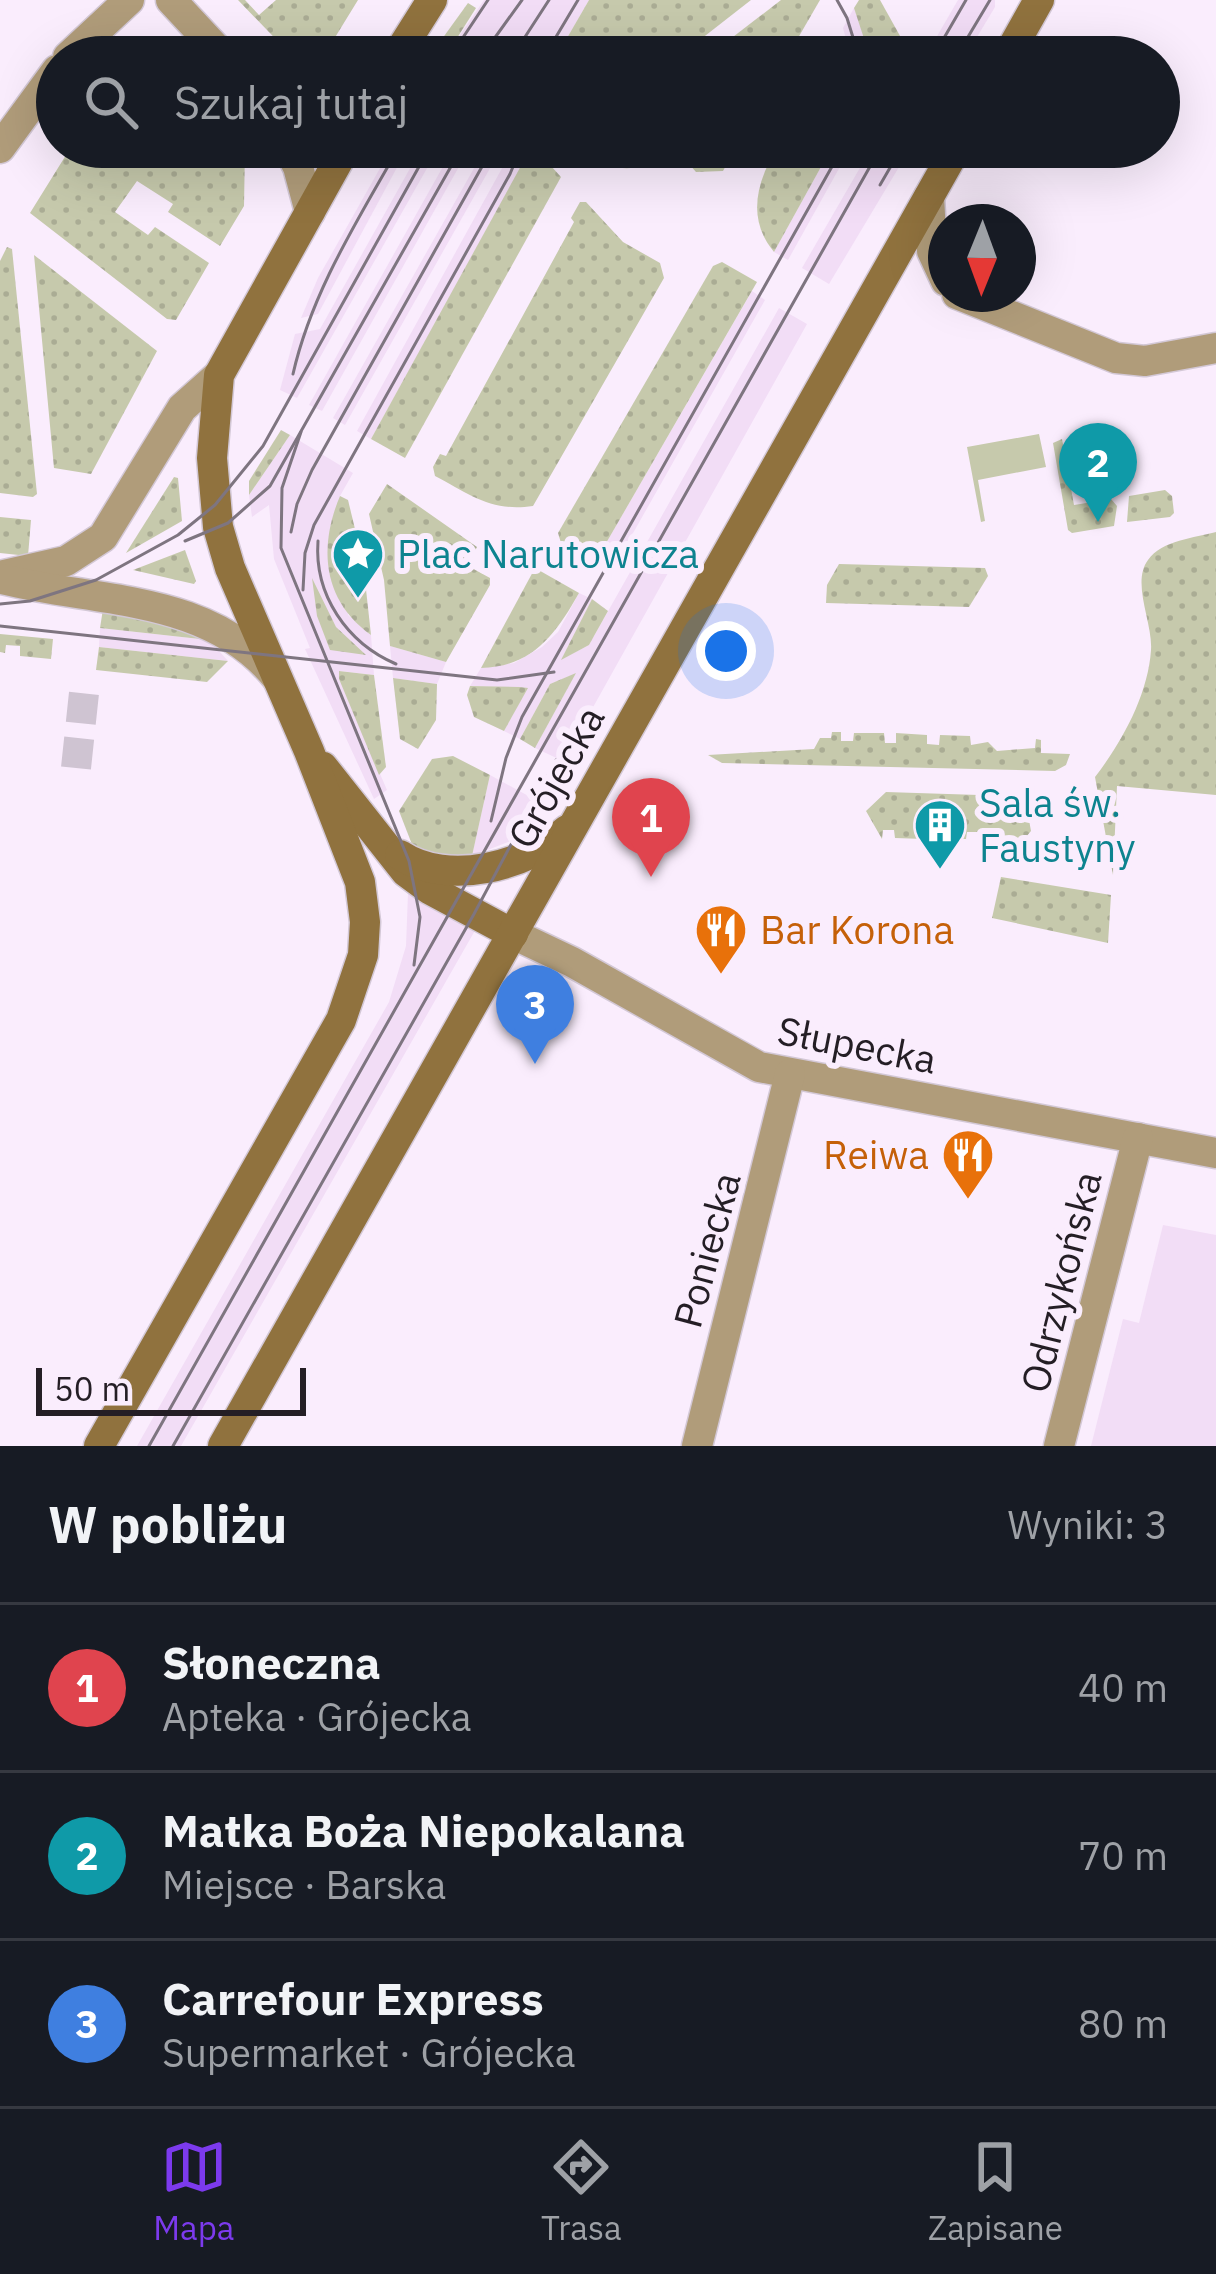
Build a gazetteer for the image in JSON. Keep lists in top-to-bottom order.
{
  "streets": {
    "main road": ["Grójecka"],
    "street": ["Słupecka", "Poniecka", "Odrzykońska"]
  },
  "crossings": [
    ["Grójecka", "Słupecka"],
    ["Słupecka", "Poniecka"],
    ["Słupecka", "Odrzykońska"]
  ],
  "places": {
    "place": ["Plac Narutowicza"],
    "building": ["Sala św. Faustyny"],
    "restaurant": ["Bar Korona", "Reiwa"]
  },
  "scale_bar": "50 m",
  "north": "bottom",
  "page": {
    "search": "Szukaj tutaj",
    "pins": ["2", "1", "3"],
    "scale": "50 m",
    "heading": ["W pobliżu", "Wyniki: 3"],
    "list": [
      {
        "mark": "1",
        "name": "Słoneczna",
        "note": "Apteka · Grójecka",
        "value": "40 m"
      },
      {
        "mark": "2",
        "name": "Matka Boża Niepokalana",
        "note": "Miejsce · Barska",
        "value": "70 m"
      },
      {
        "mark": "3",
        "name": "Carrefour Express",
        "note": "Supermarket · Grójecka",
        "value": "80 m"
      }
    ],
    "nav": ["Mapa", "Trasa", "Zapisane"]
  }
}
